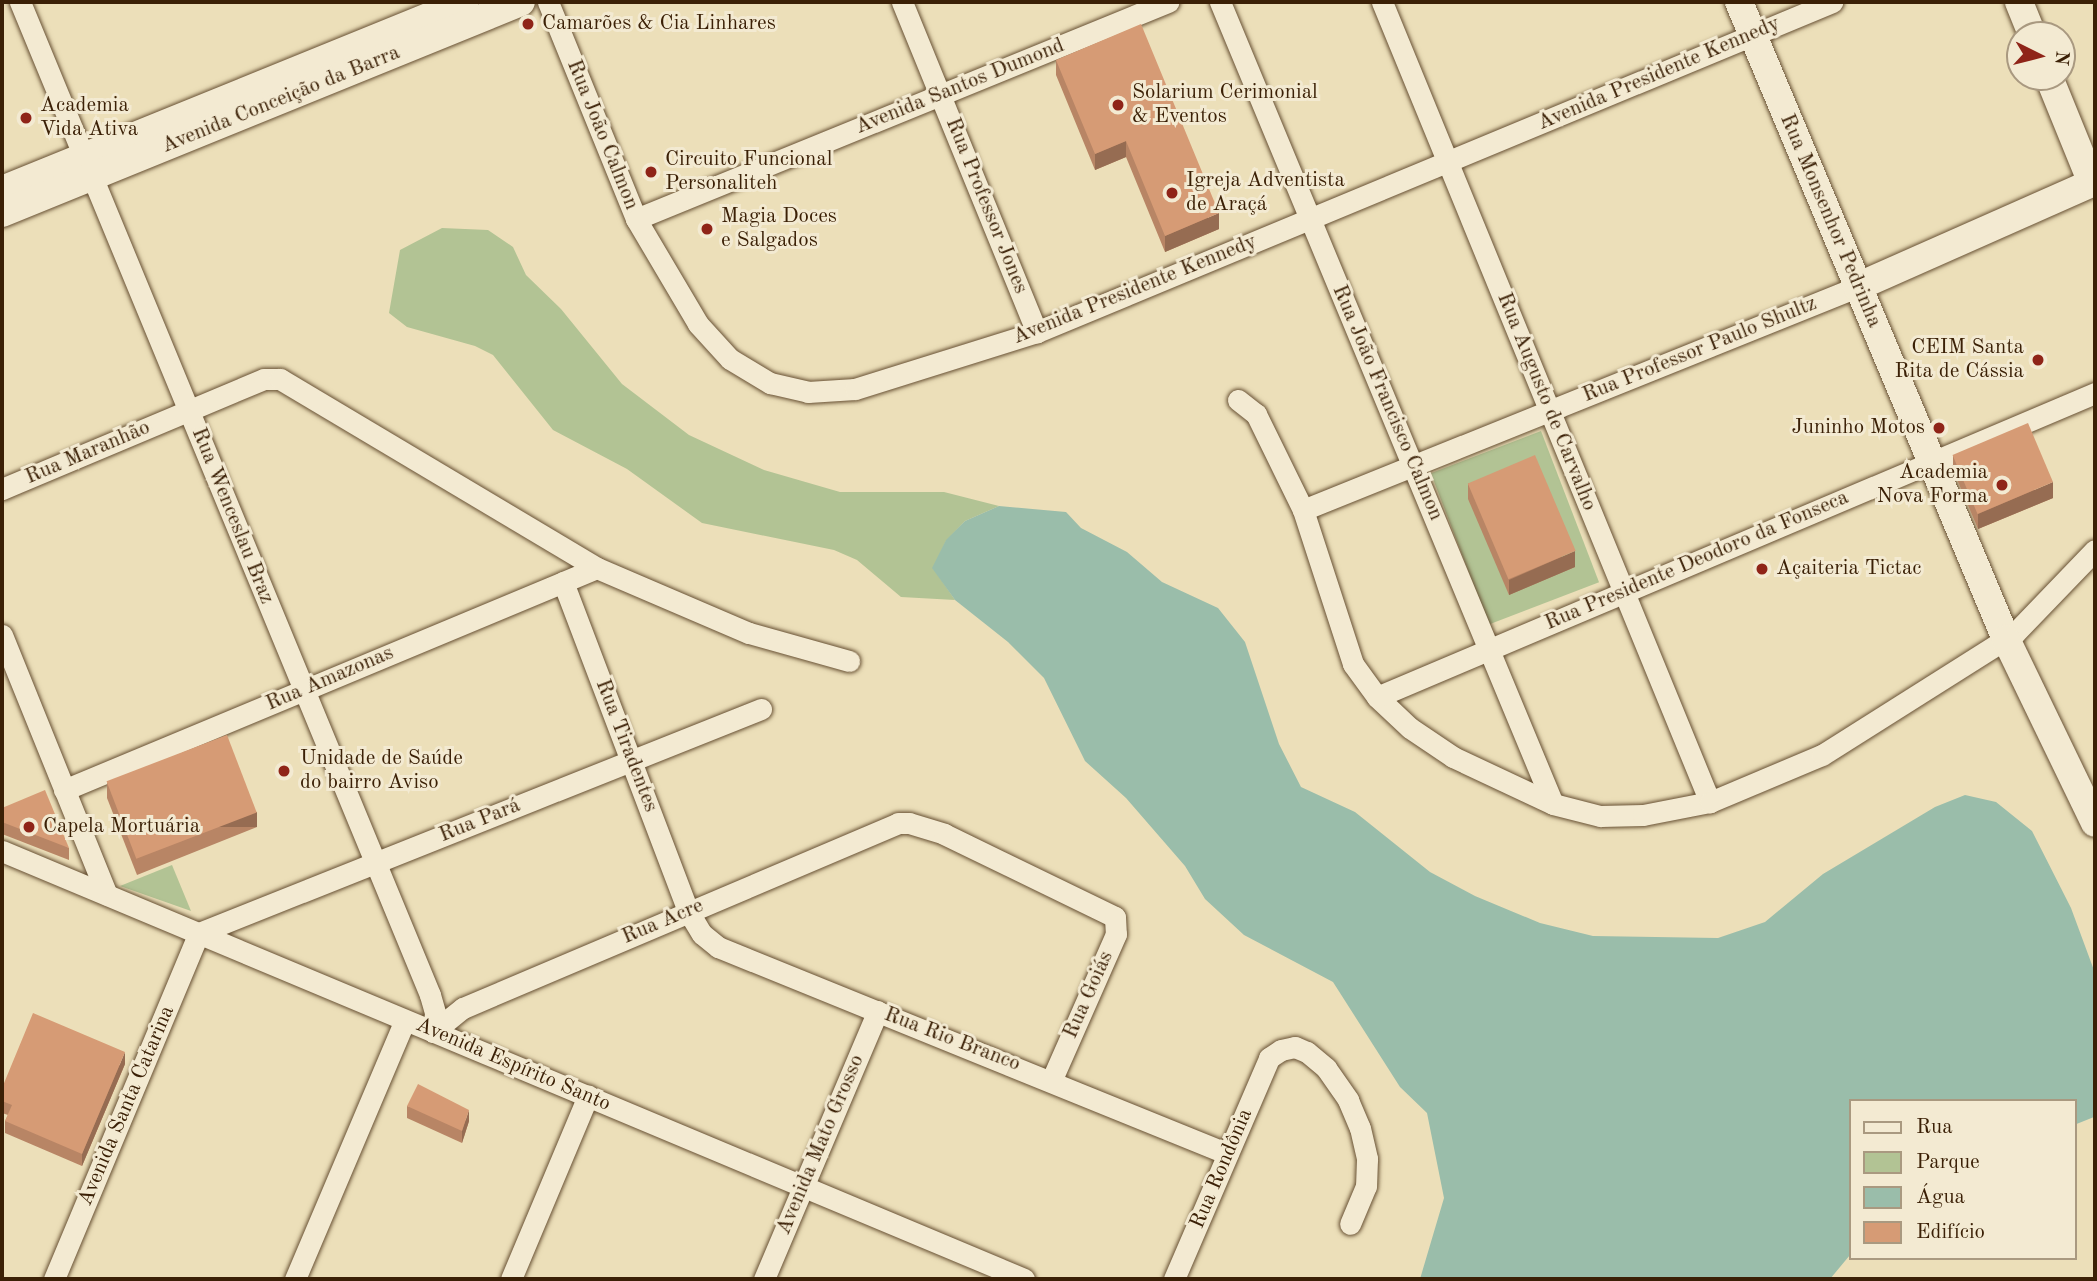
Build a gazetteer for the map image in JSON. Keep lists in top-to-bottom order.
{
  "streets": {
    "main road": ["Avenida Conceição da Barra", "Rua Monsenhor Pedrinha", "Rua Professor Paulo Shultz"],
    "street": [
      "Avenida Presidente Kennedy",
      "Avenida Santos Dumond",
      "Rua João Calmon",
      "Rua Professor Jones",
      "Rua Augusto de Carvalho",
      "Rua João Francisco Calmon",
      "Rua Maranhão",
      "Rua Wenceslau Braz",
      "Rua Presidente Deodoro da Fonseca",
      "Rua Amazonas",
      "Rua Tiradentes",
      "Rua Pará",
      "Rua Acre",
      "Rua Goiás",
      "Rua Rio Branco",
      "Avenida Espírito Santo",
      "Avenida Santa Catarina",
      "Avenida Mato Grosso",
      "Rua Rondônia"
    ]
  },
  "crossings": [
    ["Avenida Presidente Kennedy", "Rua João Calmon"],
    ["Avenida Presidente Kennedy", "Rua Professor Jones"],
    ["Avenida Presidente Kennedy", "Rua Monsenhor Pedrinha"],
    ["Avenida Presidente Kennedy", "Rua Augusto de Carvalho"],
    ["Avenida Presidente Kennedy", "Rua João Francisco Calmon"],
    ["Avenida Santos Dumond", "Rua João Calmon"],
    ["Avenida Santos Dumond", "Rua Professor Jones"],
    ["Avenida Conceição da Barra", "Rua Wenceslau Braz"],
    ["Rua Monsenhor Pedrinha", "Rua Professor Paulo Shultz"],
    ["Rua Monsenhor Pedrinha", "Rua Presidente Deodoro da Fonseca"],
    ["Rua Professor Paulo Shultz", "Rua Augusto de Carvalho"],
    ["Rua Professor Paulo Shultz", "Rua João Francisco Calmon"],
    ["Rua Augusto de Carvalho", "Rua Presidente Deodoro da Fonseca"],
    ["Rua João Francisco Calmon", "Rua Presidente Deodoro da Fonseca"],
    ["Rua Maranhão", "Rua Wenceslau Braz"],
    ["Rua Maranhão", "Rua Amazonas"],
    ["Rua Wenceslau Braz", "Rua Amazonas"],
    ["Rua Wenceslau Braz", "Rua Pará"],
    ["Rua Wenceslau Braz", "Rua Acre"],
    ["Rua Wenceslau Braz", "Avenida Espírito Santo"],
    ["Rua Amazonas", "Rua Tiradentes"],
    ["Rua Tiradentes", "Rua Pará"],
    ["Rua Tiradentes", "Rua Acre"],
    ["Rua Tiradentes", "Rua Rio Branco"],
    ["Rua Pará", "Avenida Espírito Santo"],
    ["Rua Pará", "Avenida Santa Catarina"],
    ["Rua Acre", "Rua Goiás"],
    ["Rua Acre", "Rua Rio Branco"],
    ["Rua Acre", "Avenida Espírito Santo"],
    ["Rua Goiás", "Rua Rio Branco"],
    ["Rua Rio Branco", "Avenida Mato Grosso"],
    ["Rua Rio Branco", "Rua Rondônia"],
    ["Avenida Espírito Santo", "Avenida Santa Catarina"],
    ["Avenida Espírito Santo", "Avenida Mato Grosso"]
  ],
  "places": [
    "Camarões & Cia Linhares",
    "Solarium Cerimonial & Eventos",
    "Academia Vida Ativa",
    "Circuito Funcional Personaliteh",
    "Igreja Adventista de Araçá",
    "Magia Doces e Salgados",
    "CEIM Santa Rita de Cássia",
    "Juninho Motos",
    "Academia Nova Forma",
    "Açaiteria Tictac",
    "Unidade de Saúde do bairro Aviso",
    "Capela Mortuária"
  ],
  "legend": [
    "Rua",
    "Parque",
    "Água",
    "Edifício"
  ],
  "north": "right"
}
